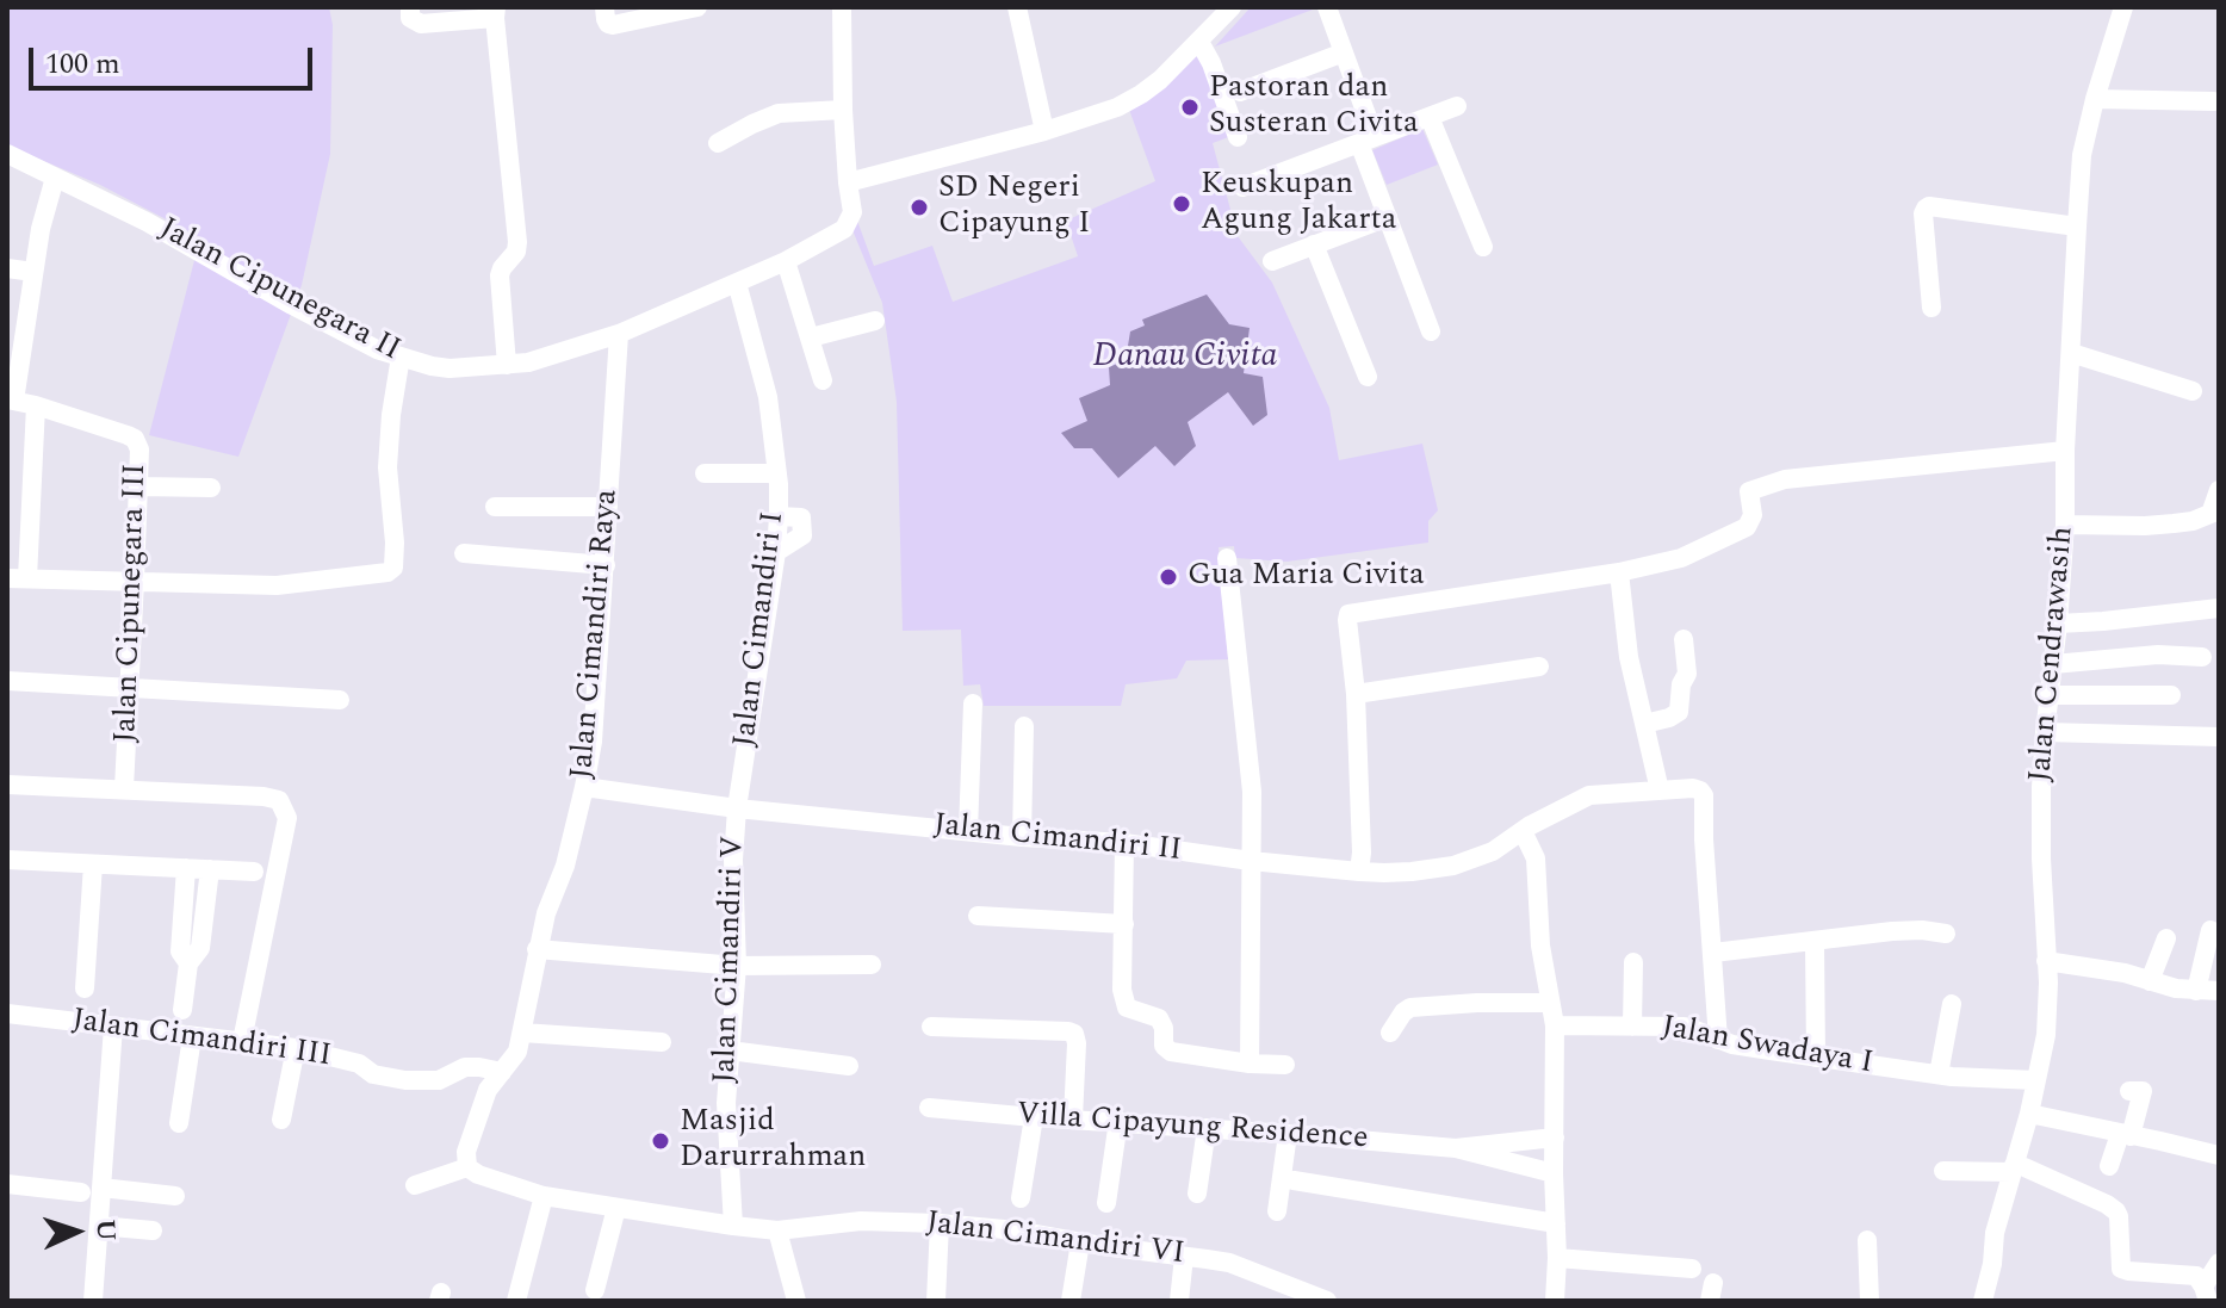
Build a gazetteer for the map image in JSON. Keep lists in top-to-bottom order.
{
  "streets": {
    "street": [
      "Jalan Cipunegara II",
      "Jalan Cipunegara III",
      "Jalan Cimandiri I",
      "Jalan Cimandiri Raya",
      "Jalan Cendrawasih",
      "Jalan Cimandiri II",
      "Jalan Cimandiri V",
      "Jalan Cimandiri III",
      "Jalan Swadaya I",
      "Villa Cipayung Residence",
      "Jalan Cimandiri VI"
    ]
  },
  "crossings": [
    ["Jalan Cipunegara II", "Jalan Cimandiri Raya"],
    ["Jalan Cimandiri I", "Jalan Cimandiri II"],
    ["Jalan Cimandiri I", "Jalan Cimandiri V"],
    ["Jalan Cimandiri Raya", "Jalan Cimandiri II"],
    ["Jalan Cimandiri Raya", "Jalan Cimandiri III"],
    ["Jalan Cendrawasih", "Jalan Swadaya I"],
    ["Jalan Cimandiri II", "Jalan Cimandiri V"]
  ],
  "water": ["Danau Civita"],
  "places": [
    "Pastoran dan Susteran Civita",
    "Keuskupan Agung Jakarta",
    "SD Negeri Cipayung I",
    "Gua Maria Civita",
    "Masjid Darurrahman"
  ],
  "scale_bar": "100 m",
  "north": "right"
}
